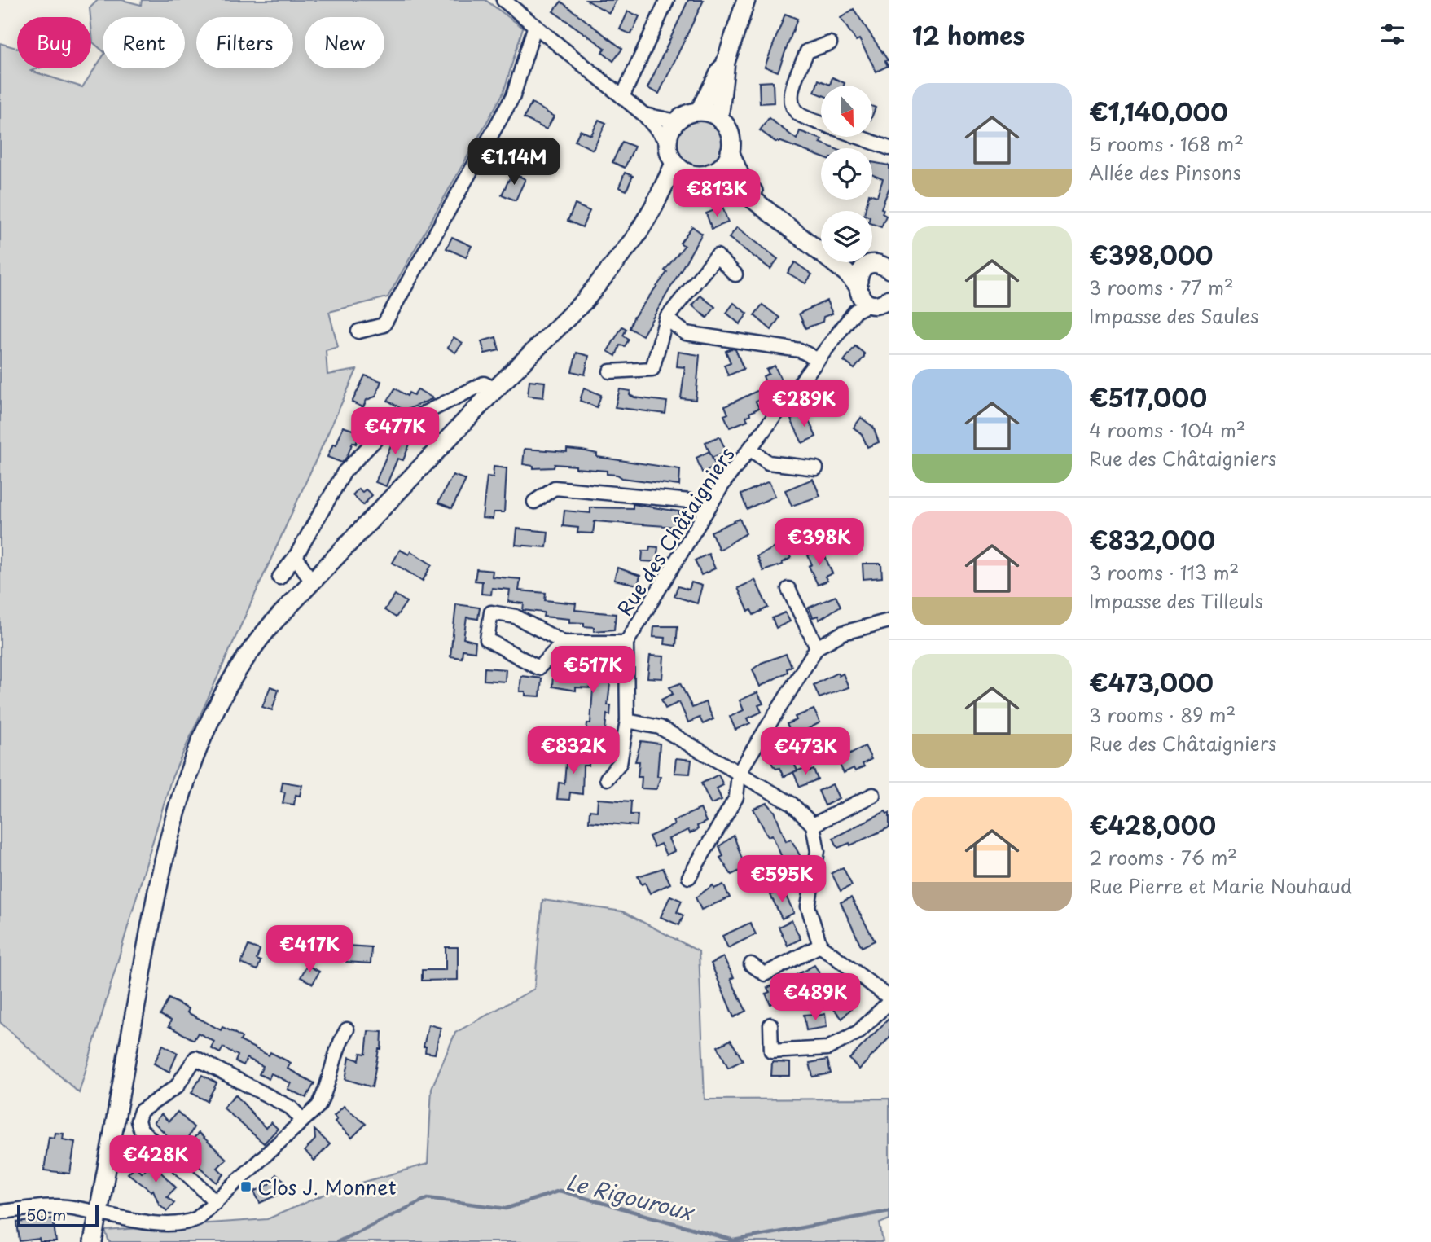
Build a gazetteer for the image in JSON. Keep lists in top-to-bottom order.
{
  "streets": {
    "street": ["Rue des Châtaigniers"]
  },
  "water": ["Le Rigouroux"],
  "places": {
    "transit": ["Clos J. Monnet"]
  },
  "scale_bar": "50 m",
  "north": "bottom",
  "page": {
    "heading": "12 homes",
    "chip": [
      "Buy",
      "Rent",
      "Filters",
      "New"
    ],
    "list": [
      {
        "name": "€1,140,000",
        "note": "5 rooms · 168 m² · Allée des Pinsons"
      },
      {
        "name": "€398,000",
        "note": "3 rooms · 77 m² · Impasse des Saules"
      },
      {
        "name": "€517,000",
        "note": "4 rooms · 104 m² · Rue des Châtaigniers"
      },
      {
        "name": "€832,000",
        "note": "3 rooms · 113 m² · Impasse des Tilleuls"
      },
      {
        "name": "€473,000",
        "note": "3 rooms · 89 m² · Rue des Châtaigniers"
      },
      {
        "name": "€428,000",
        "note": "2 rooms · 76 m² · Rue Pierre et Marie Nouhaud"
      }
    ],
    "price": [
      "€1.14M",
      "€813K",
      "€289K",
      "€477K",
      "€398K",
      "€517K",
      "€832K",
      "€473K",
      "€595K",
      "€417K",
      "€489K",
      "€428K"
    ],
    "scale": "50 m"
  }
}
